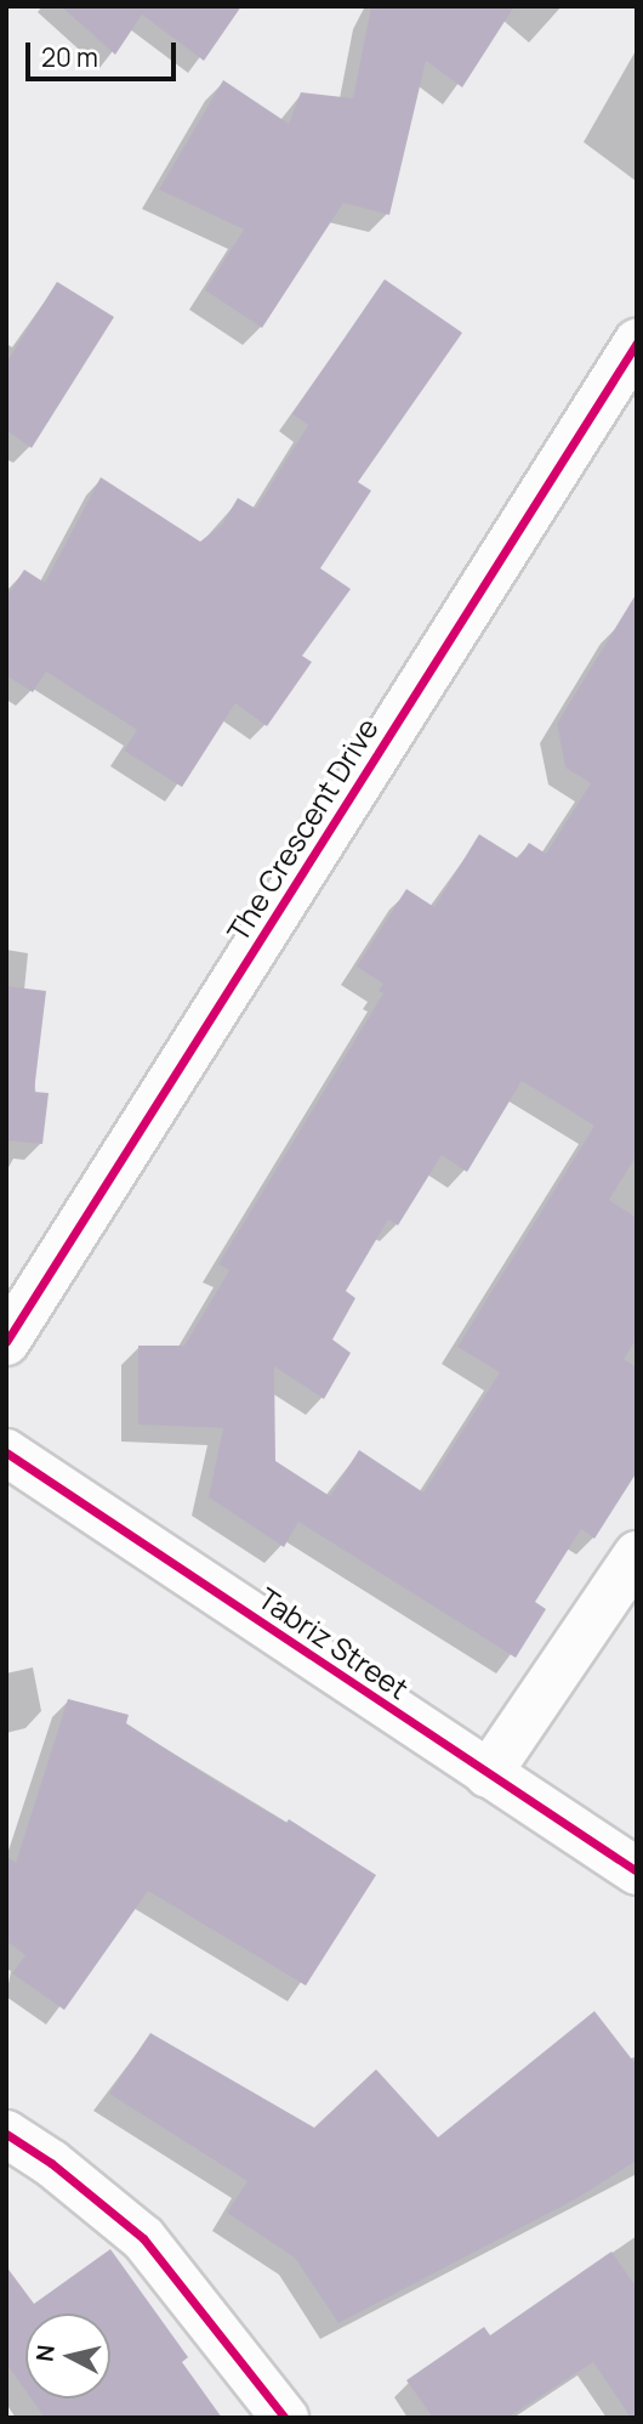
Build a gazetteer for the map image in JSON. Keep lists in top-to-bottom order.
{
  "streets": {
    "street": ["The Crescent Drive", "Tabriz Street"]
  },
  "scale_bar": "20 m",
  "north": "left"
}
